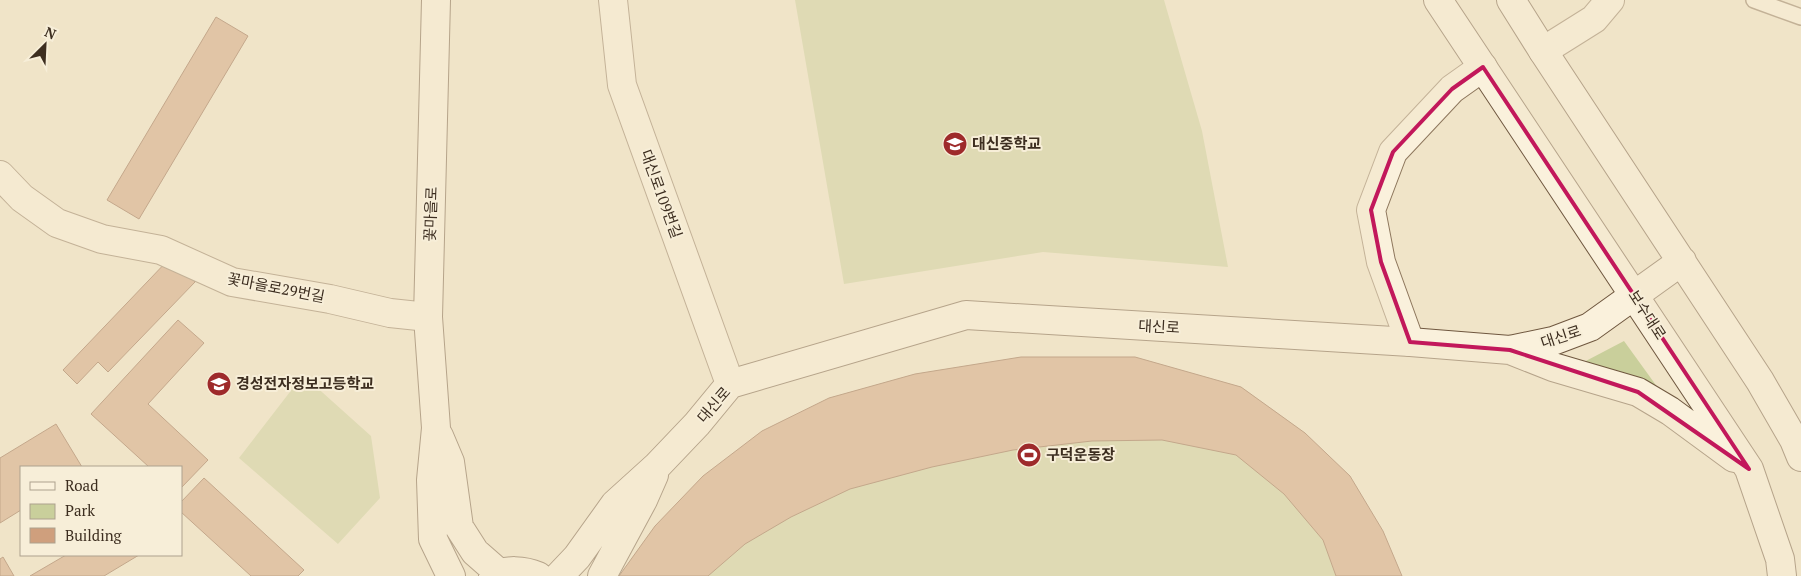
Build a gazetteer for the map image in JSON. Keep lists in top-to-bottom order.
{
  "streets": {
    "street": [
      "대신로109번길",
      "꽃마을로",
      "꽃마을로29번길",
      "보수대로",
      "대신로"
    ]
  },
  "crossings": [
    ["대신로109번길", "대신로"],
    ["꽃마을로", "꽃마을로29번길"],
    ["보수대로", "대신로"]
  ],
  "places": {
    "school or university": ["대신중학교", "경성전자정보고등학교"],
    "sports": ["구덕운동장"]
  },
  "legend": ["Road", "Park", "Building"],
  "north": "top right"
}
